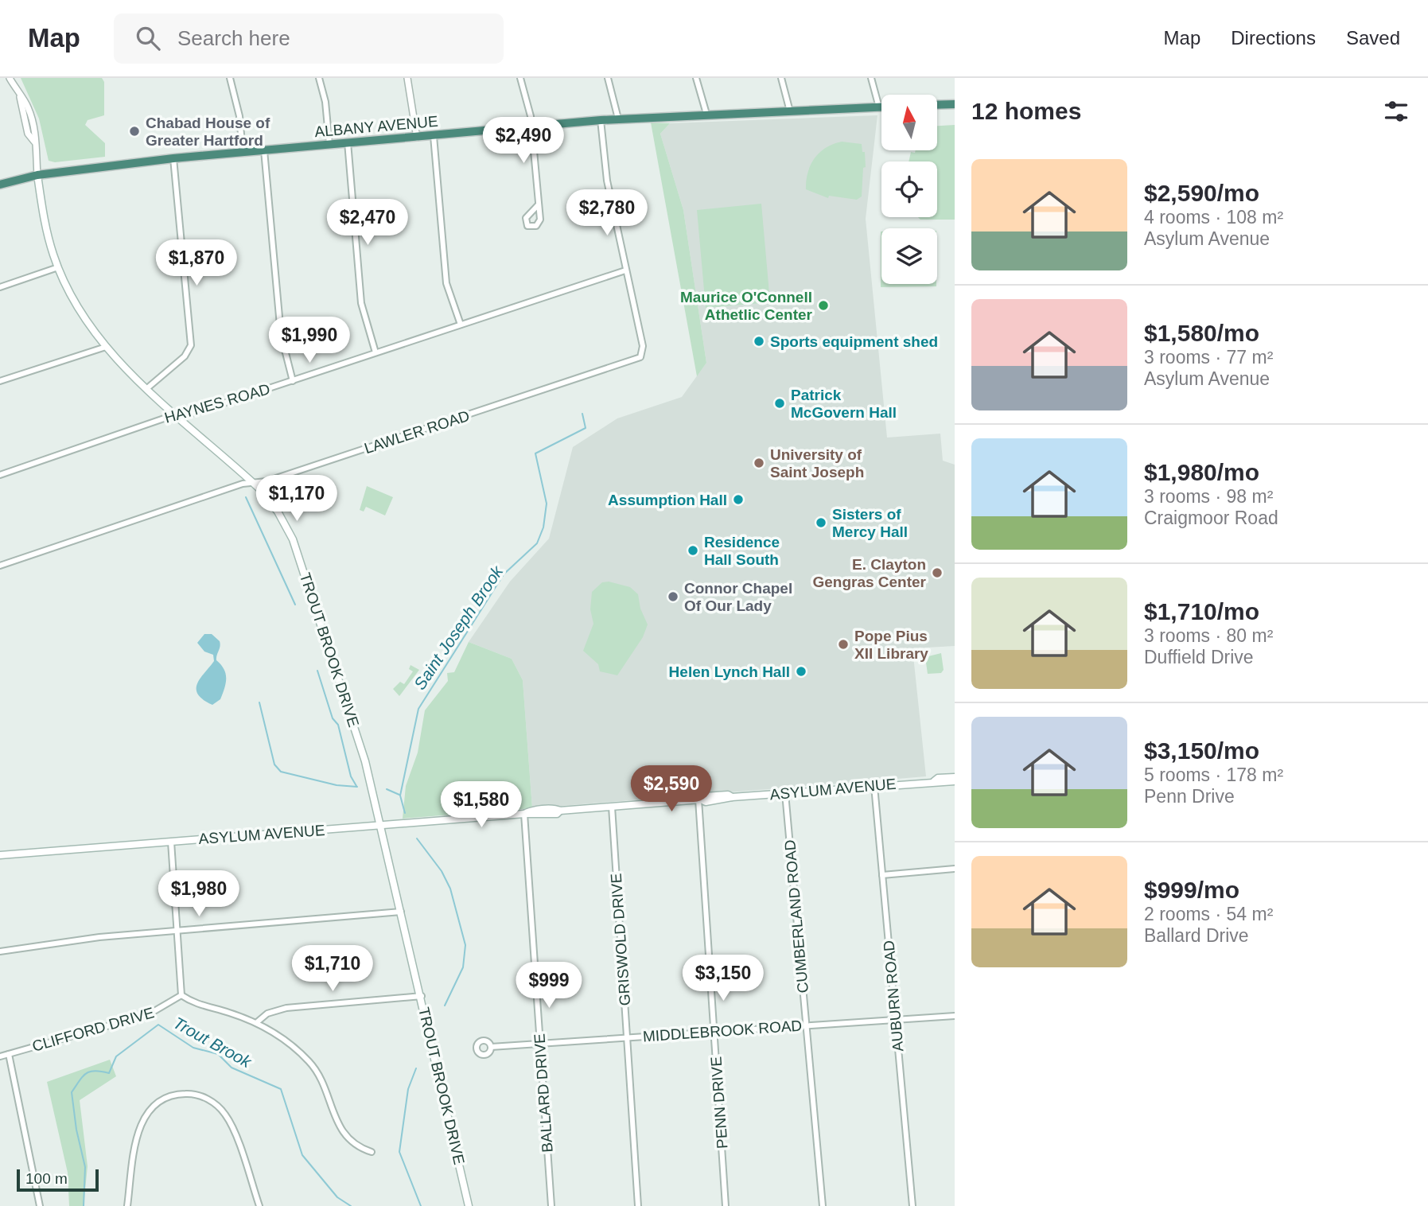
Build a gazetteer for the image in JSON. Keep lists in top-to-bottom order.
{
  "streets": {
    "highway": ["ALBANY AVENUE"],
    "main road": ["TROUT BROOK DRIVE", "ASYLUM AVENUE"],
    "street": [
      "HAYNES ROAD",
      "LAWLER ROAD",
      "CUMBERLAND ROAD",
      "GRISWOLD DRIVE",
      "AUBURN ROAD",
      "CLIFFORD DRIVE",
      "MIDDLEBROOK ROAD",
      "BALLARD DRIVE",
      "PENN DRIVE"
    ]
  },
  "crossings": [
    ["ALBANY AVENUE", "TROUT BROOK DRIVE"],
    ["HAYNES ROAD", "LAWLER ROAD"],
    ["HAYNES ROAD", "TROUT BROOK DRIVE"],
    ["LAWLER ROAD", "TROUT BROOK DRIVE"],
    ["TROUT BROOK DRIVE", "ASYLUM AVENUE"],
    ["ASYLUM AVENUE", "CUMBERLAND ROAD"],
    ["ASYLUM AVENUE", "GRISWOLD DRIVE"],
    ["ASYLUM AVENUE", "AUBURN ROAD"],
    ["ASYLUM AVENUE", "BALLARD DRIVE"],
    ["ASYLUM AVENUE", "PENN DRIVE"],
    ["CUMBERLAND ROAD", "MIDDLEBROOK ROAD"],
    ["GRISWOLD DRIVE", "MIDDLEBROOK ROAD"],
    ["AUBURN ROAD", "MIDDLEBROOK ROAD"],
    ["MIDDLEBROOK ROAD", "BALLARD DRIVE"],
    ["MIDDLEBROOK ROAD", "PENN DRIVE"]
  ],
  "water": ["Saint Joseph Brook", "Trout Brook"],
  "places": [
    "Chabad House of Greater Hartford",
    "Maurice O'Connell Athetlic Center",
    "Sports equipment shed",
    "Patrick McGovern Hall",
    "University of Saint Joseph",
    "Assumption Hall",
    "Sisters of Mercy Hall",
    "Residence Hall South",
    "E. Clayton Gengras Center",
    "Connor Chapel Of Our Lady",
    "Pope Pius XII Library",
    "Helen Lynch Hall"
  ],
  "scale_bar": "100 m",
  "north": "top",
  "page": {
    "header": "Map",
    "search": "Search here",
    "nav": ["Map", "Directions", "Saved"],
    "heading": "12 homes",
    "price": [
      "$2,490",
      "$2,780",
      "$2,470",
      "$1,870",
      "$1,990",
      "$1,170",
      "$2,590",
      "$1,580",
      "$1,980",
      "$1,710",
      "$3,150",
      "$999"
    ],
    "list": [
      {
        "name": "$2,590/mo",
        "note": "4 rooms · 108 m² · Asylum Avenue"
      },
      {
        "name": "$1,580/mo",
        "note": "3 rooms · 77 m² · Asylum Avenue"
      },
      {
        "name": "$1,980/mo",
        "note": "3 rooms · 98 m² · Craigmoor Road"
      },
      {
        "name": "$1,710/mo",
        "note": "3 rooms · 80 m² · Duffield Drive"
      },
      {
        "name": "$3,150/mo",
        "note": "5 rooms · 178 m² · Penn Drive"
      },
      {
        "name": "$999/mo",
        "note": "2 rooms · 54 m² · Ballard Drive"
      }
    ],
    "scale": "100 m"
  }
}
